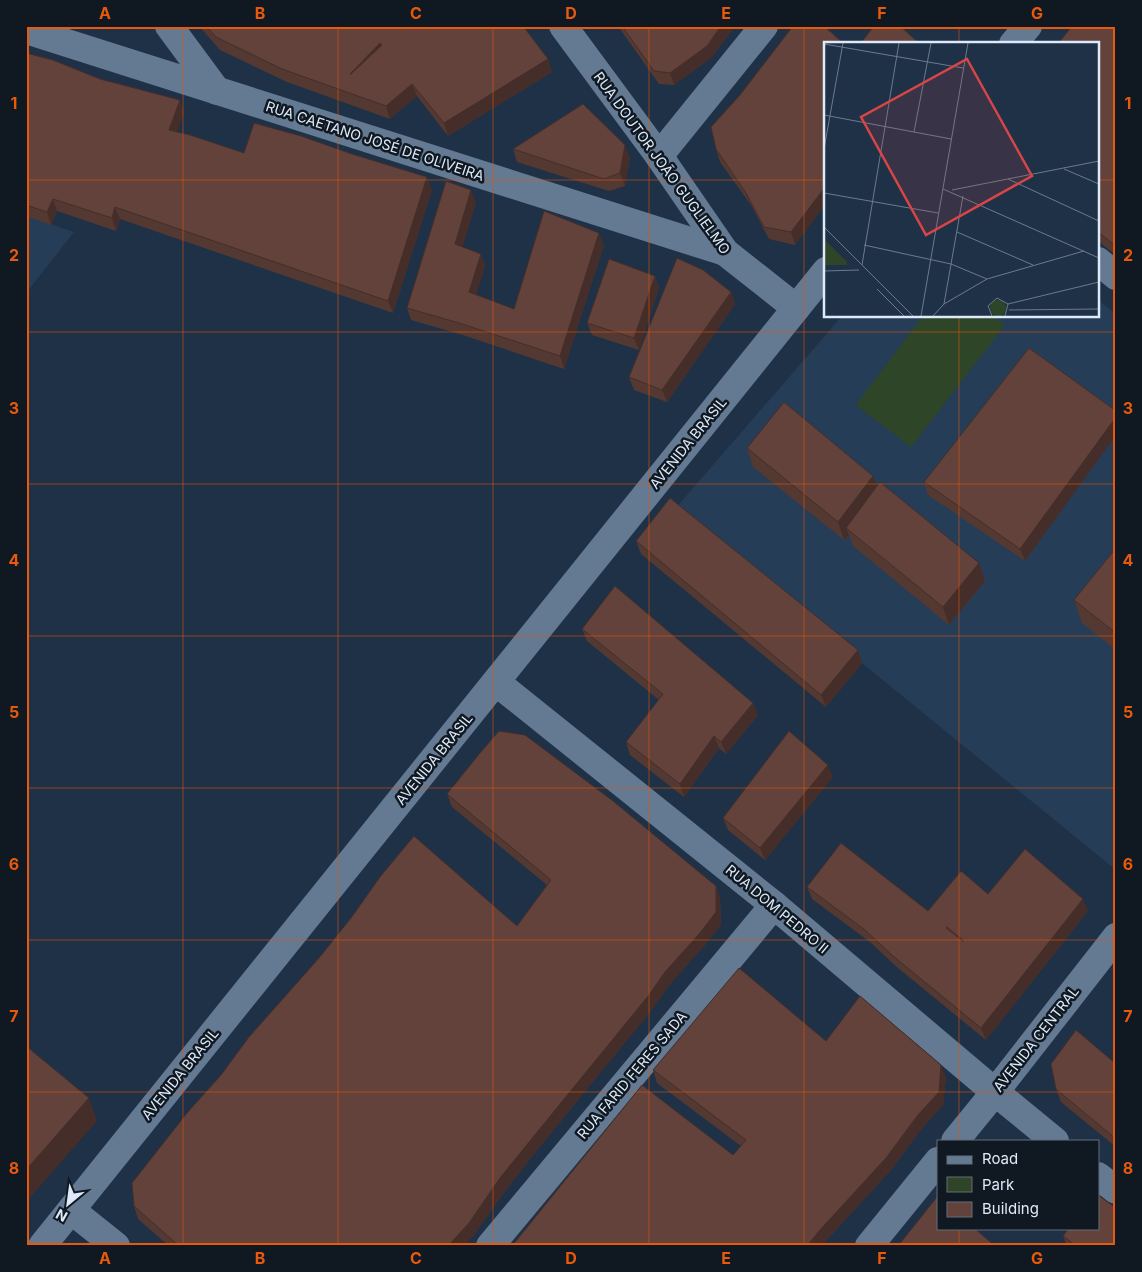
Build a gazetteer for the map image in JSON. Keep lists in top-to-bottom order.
{
  "streets": {
    "street": [
      "RUA CAETANO JOSÉ DE OLIVEIRA",
      "RUA DOUTOR JOÃO GUGLIELMO",
      "AVENIDA BRASIL",
      "RUA DOM PEDRO II",
      "AVENIDA CENTRAL",
      "RUA FARID FERES SADA"
    ]
  },
  "crossings": [
    ["RUA CAETANO JOSÉ DE OLIVEIRA", "RUA DOUTOR JOÃO GUGLIELMO"],
    ["RUA DOUTOR JOÃO GUGLIELMO", "AVENIDA BRASIL"],
    ["AVENIDA BRASIL", "RUA DOM PEDRO II"],
    ["RUA DOM PEDRO II", "AVENIDA CENTRAL"],
    ["RUA DOM PEDRO II", "RUA FARID FERES SADA"]
  ],
  "legend": ["Road", "Park", "Building"],
  "north": "bottom left",
  "grid": {
    "columns": [
      "A",
      "B",
      "C",
      "D",
      "E",
      "F",
      "G"
    ],
    "rows": [
      "1",
      "2",
      "3",
      "4",
      "5",
      "6",
      "7",
      "8"
    ]
  }
}
